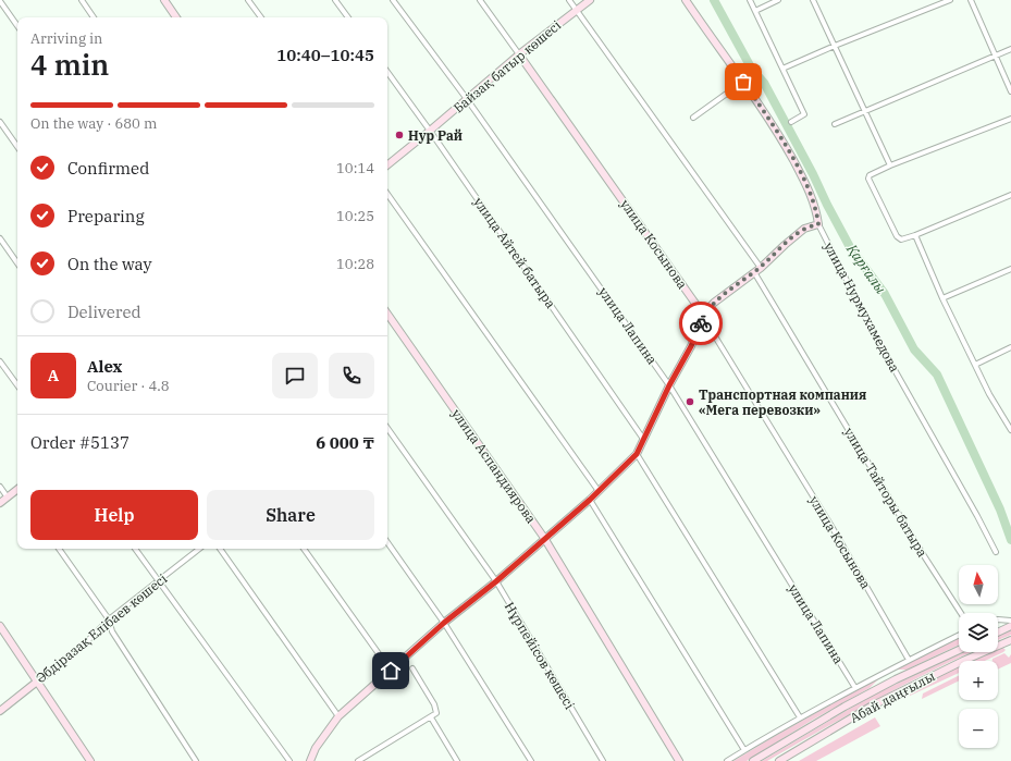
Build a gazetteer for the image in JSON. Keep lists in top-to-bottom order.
{
  "streets": {
    "street": [
      "Байзақ батыр көшесі",
      "улица Косынова",
      "улица Айтей батыра",
      "улица Нурмухамедова",
      "улица Лапина",
      "улица Аспандиярова",
      "улица Тайторы батыра",
      "Әбдіразақ Елібаев көшесі",
      "Нұрпейісов көшесі",
      "Абай даңғылы"
    ]
  },
  "crossings": [
    ["Байзақ батыр көшесі", "улица Косынова"],
    ["Байзақ батыр көшесі", "улица Айтей батыра"],
    ["Байзақ батыр көшесі", "улица Лапина"]
  ],
  "water": ["Қарғалы"],
  "places": ["Нур Рай", "Транспортная компания «Мега перевозки»"],
  "north": "top",
  "page": {
    "heading": ["4 min", "Arriving in", "10:40–10:45"],
    "panel": [
      "Alex",
      "Courier · 4.8",
      "Order #5137",
      "6 000 ₸"
    ],
    "bar": "On the way · 680 m",
    "list": [
      ["Confirmed", "10:14"],
      ["Preparing", "10:25"],
      ["On the way", "10:28"],
      "Delivered"
    ],
    "round": "A",
    "buttons": ["Help", "Share"],
    "map_buttons": ["+", "−"]
  }
}
